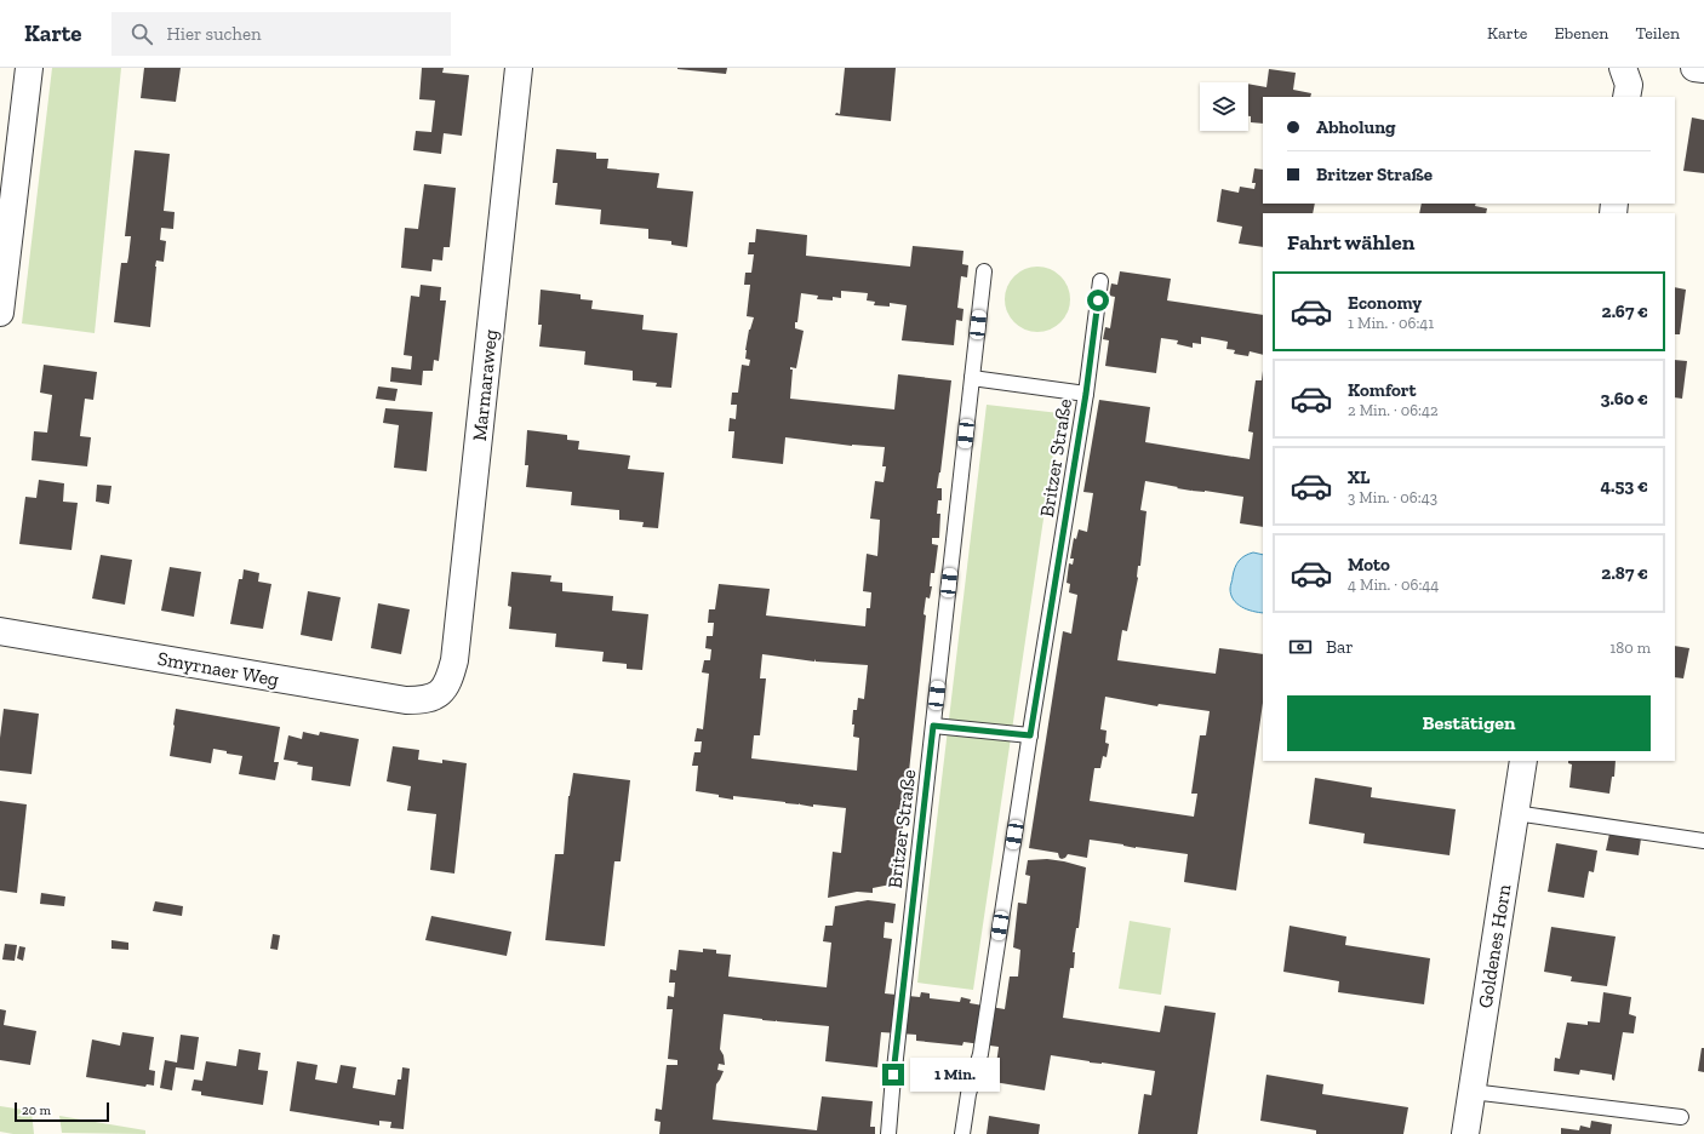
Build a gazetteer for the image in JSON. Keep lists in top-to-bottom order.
{
  "streets": {
    "street": ["Marmaraweg", "Smyrnaer Weg", "Goldenes Horn"],
    "lane": ["Britzer Straße"]
  },
  "crossings": [
    ["Marmaraweg", "Smyrnaer Weg"]
  ],
  "scale_bar": "20 m",
  "page": {
    "header": "Karte",
    "search": "Hier suchen",
    "nav": ["Karte", "Ebenen", "Teilen"],
    "banner": ["Abholung", "Britzer Straße"],
    "heading": "Fahrt wählen",
    "list": [
      {
        "name": "Economy",
        "note": "1 Min. · 06:41",
        "value": "2.67 €"
      },
      {
        "name": "Komfort",
        "note": "2 Min. · 06:42",
        "value": "3.60 €"
      },
      {
        "name": "XL",
        "note": "3 Min. · 06:43",
        "value": "4.53 €"
      },
      {
        "name": "Moto",
        "note": "4 Min. · 06:44",
        "value": "2.87 €"
      }
    ],
    "pay": ["Bar", "180 m"],
    "buttons": "Bestätigen",
    "bubble": "1 Min.",
    "scale": "20 m"
  }
}
